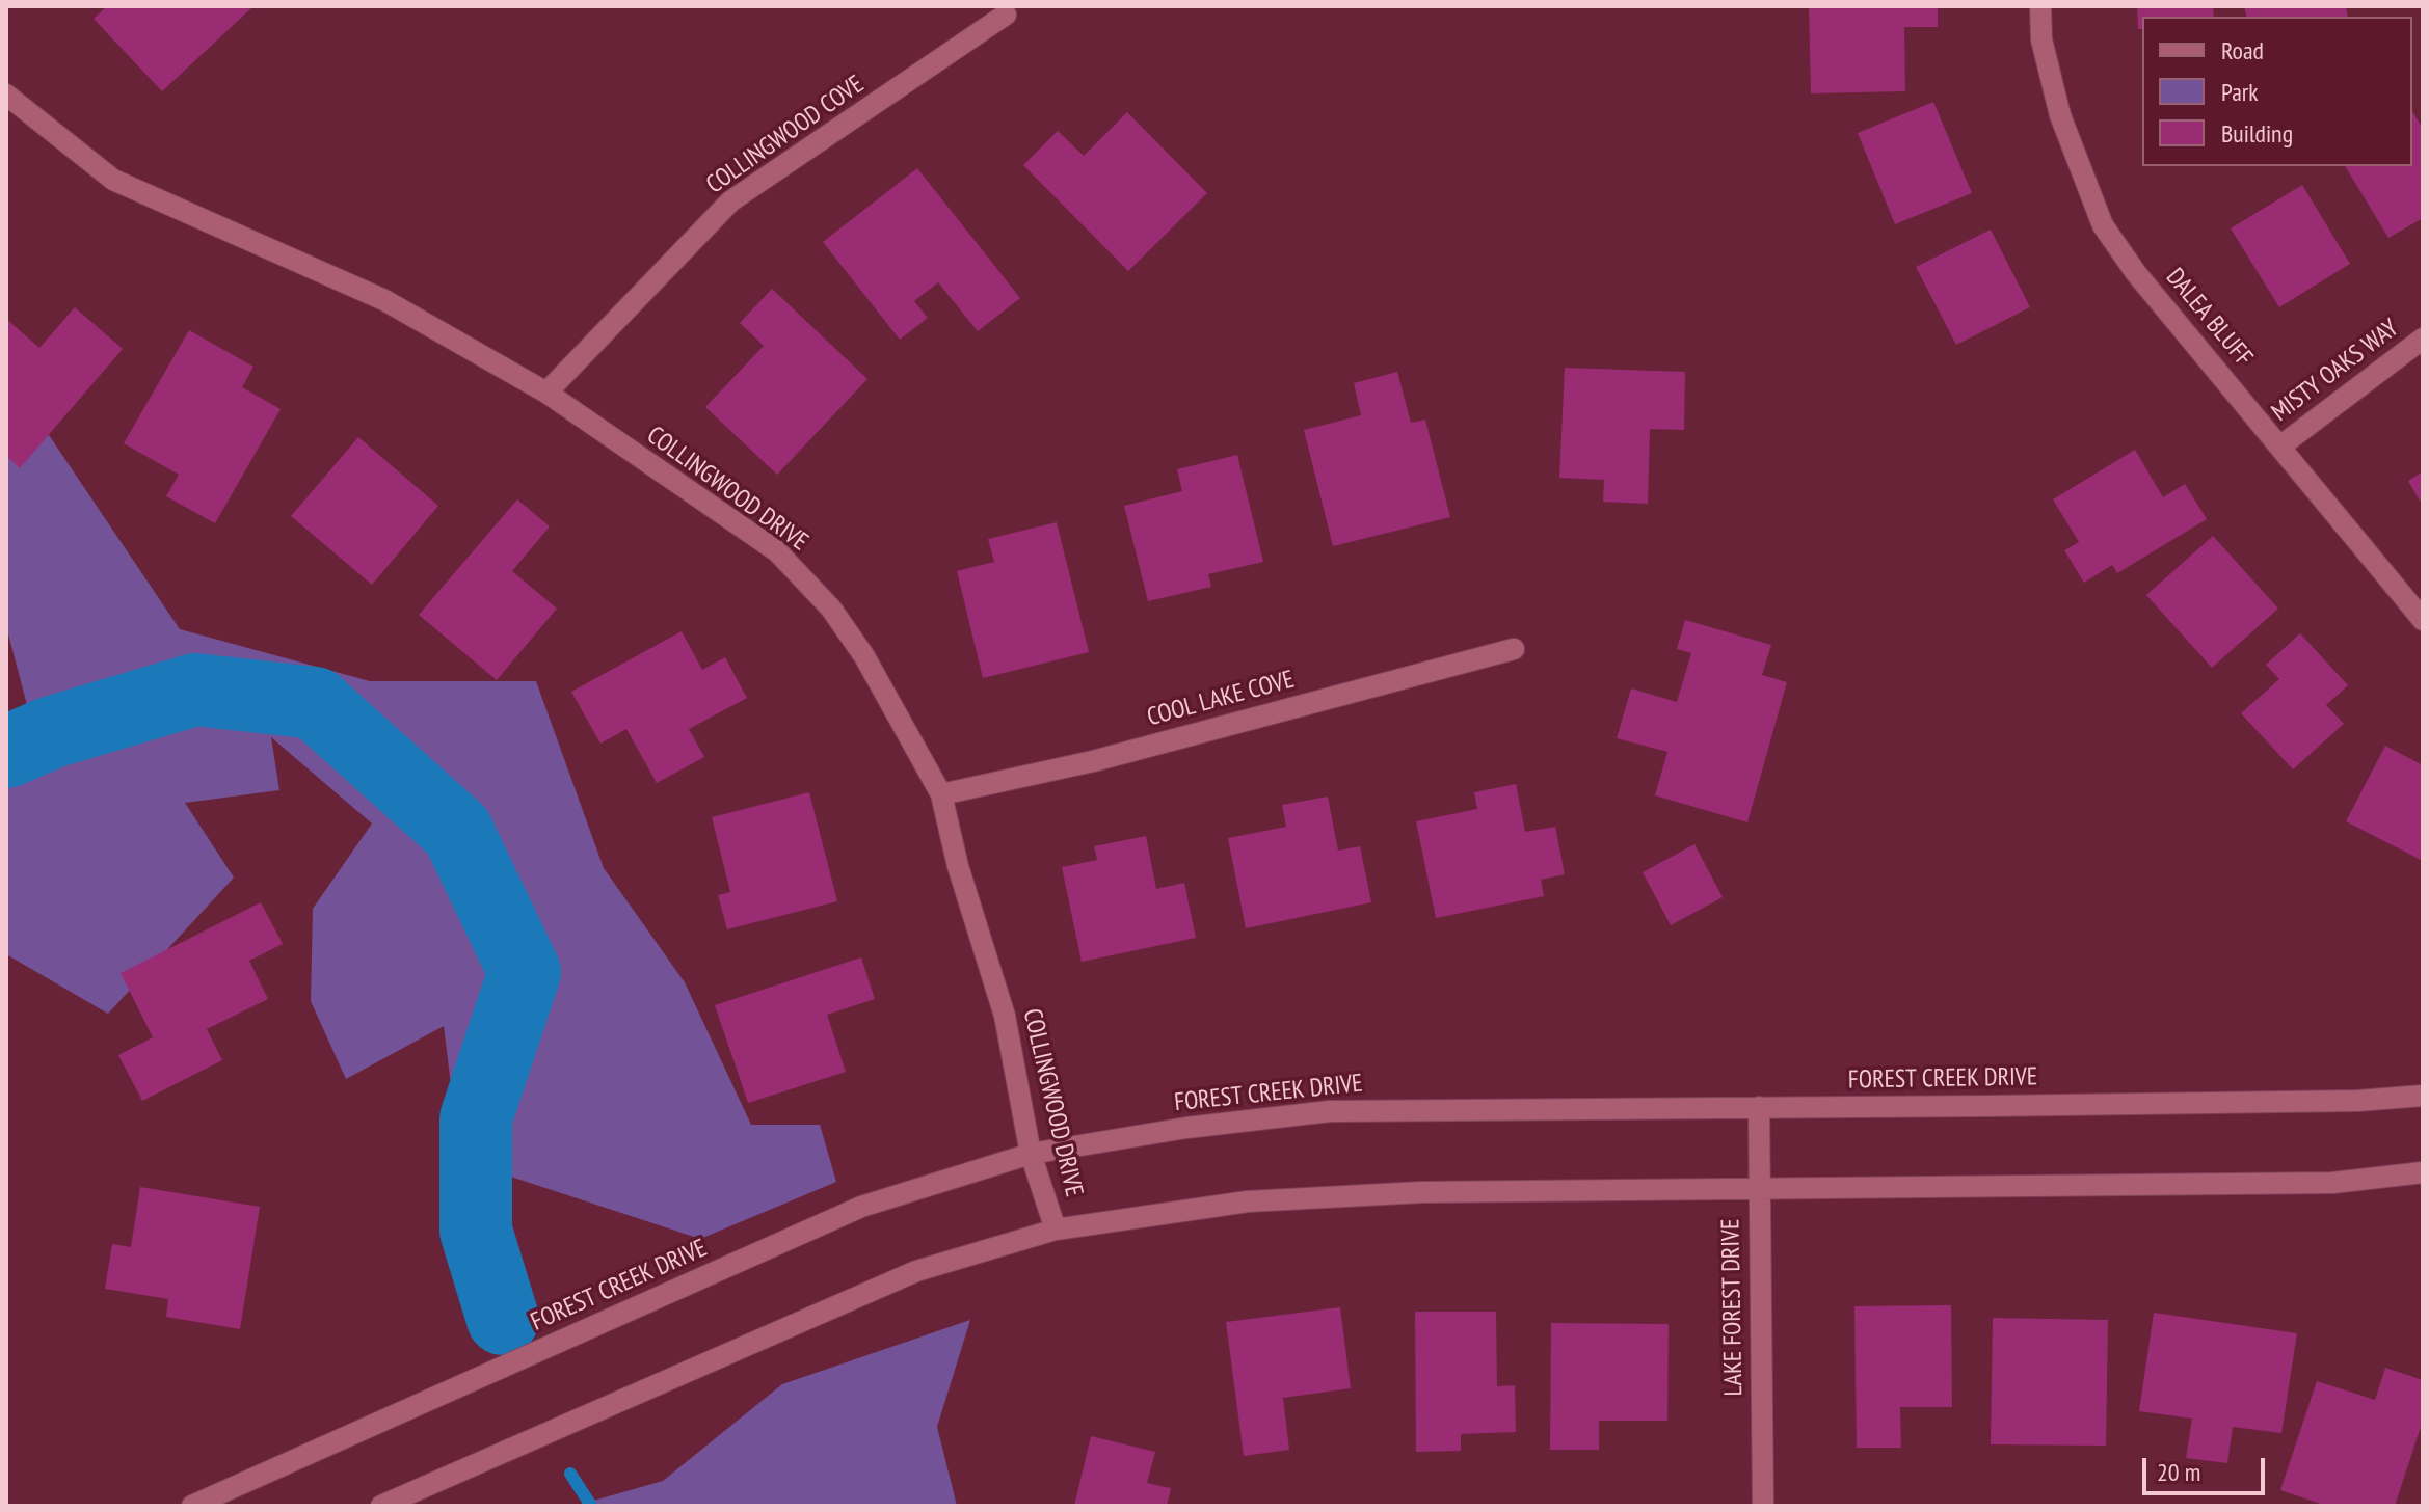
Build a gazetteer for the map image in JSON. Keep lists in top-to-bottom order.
{
  "streets": {
    "street": [
      "COLLINGWOOD COVE",
      "DALEA BLUFF",
      "MISTY OAKS WAY",
      "COLLINGWOOD DRIVE",
      "COOL LAKE COVE",
      "FOREST CREEK DRIVE",
      "LAKE FOREST DRIVE"
    ]
  },
  "crossings": [
    ["COLLINGWOOD COVE", "COLLINGWOOD DRIVE"],
    ["DALEA BLUFF", "MISTY OAKS WAY"],
    ["COLLINGWOOD DRIVE", "COOL LAKE COVE"],
    ["COLLINGWOOD DRIVE", "FOREST CREEK DRIVE"],
    ["FOREST CREEK DRIVE", "LAKE FOREST DRIVE"]
  ],
  "legend": ["Road", "Park", "Building"],
  "scale_bar": "20 m"
}
